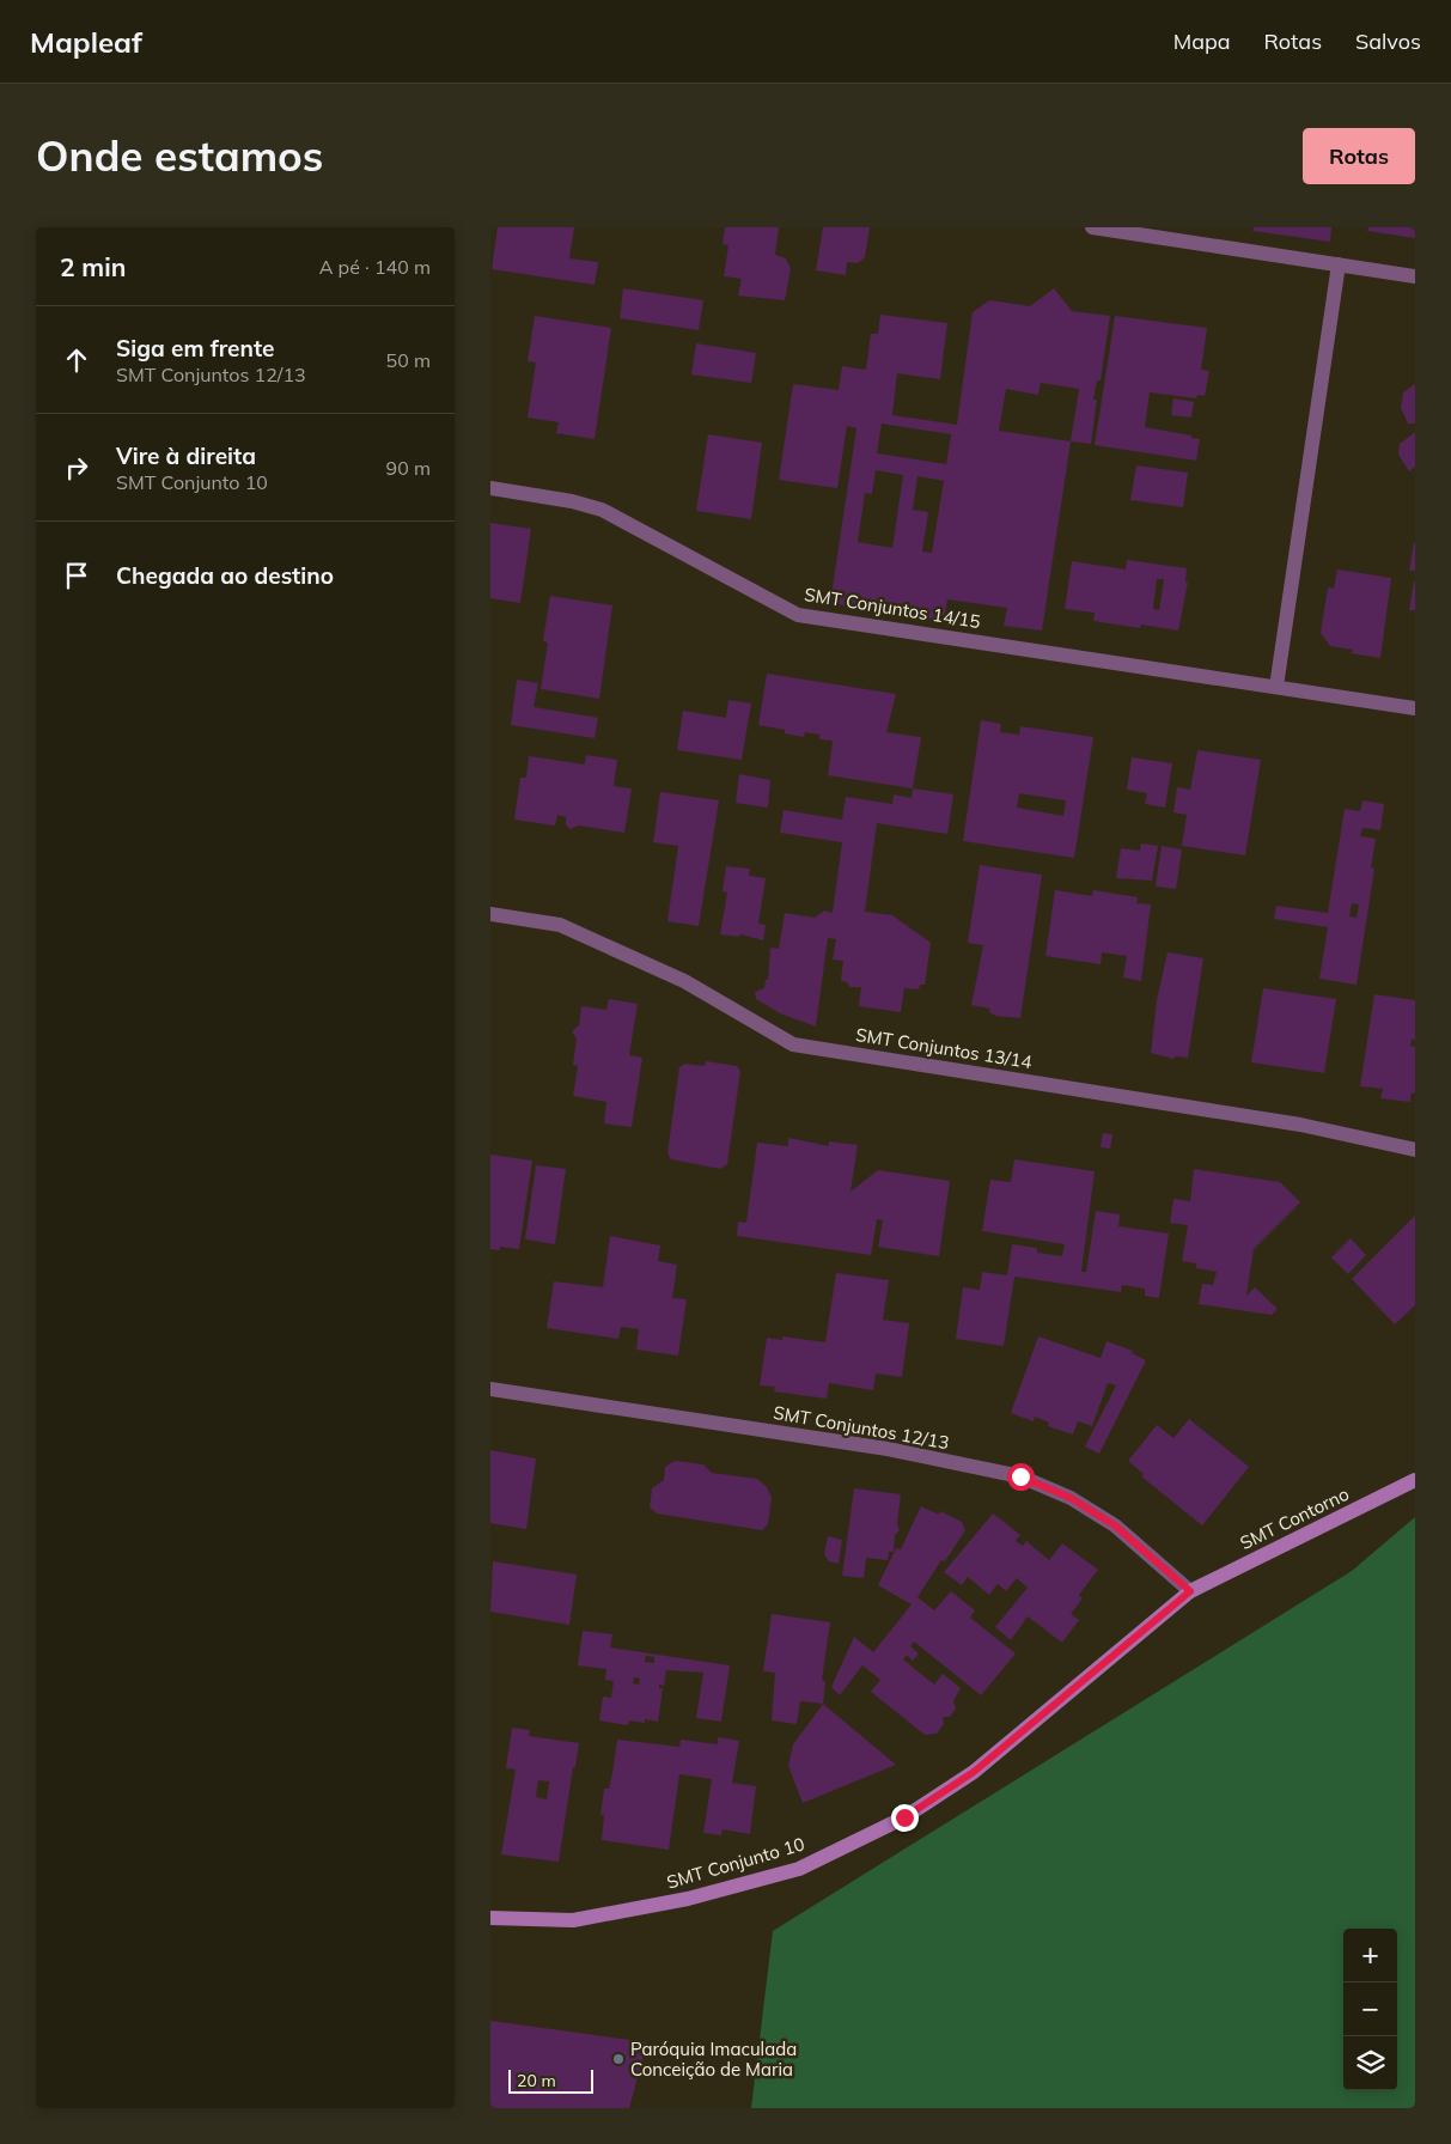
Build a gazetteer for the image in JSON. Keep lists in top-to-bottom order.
{
  "streets": {
    "street": [
      "SMT Conjuntos 14/15",
      "SMT Conjuntos 13/14",
      "SMT Conjuntos 12/13",
      "SMT Contorno",
      "SMT Conjunto 10"
    ]
  },
  "crossings": [
    ["SMT Conjuntos 12/13", "SMT Contorno"],
    ["SMT Conjuntos 12/13", "SMT Conjunto 10"],
    ["SMT Contorno", "SMT Conjunto 10"]
  ],
  "places": ["Paróquia Imaculada Conceição de Maria"],
  "scale_bar": "20 m",
  "page": {
    "header": "Mapleaf",
    "nav": ["Mapa", "Rotas", "Salvos"],
    "buttons": "Rotas",
    "title": "Onde estamos",
    "heading": ["2 min", "A pé · 140 m"],
    "list": [
      ["Siga em frente", "SMT Conjuntos 12/13", "50 m"],
      ["Vire à direita", "SMT Conjunto 10", "90 m"],
      "Chegada ao destino"
    ],
    "map_buttons": ["+", "−"],
    "scale": "20 m"
  }
}
